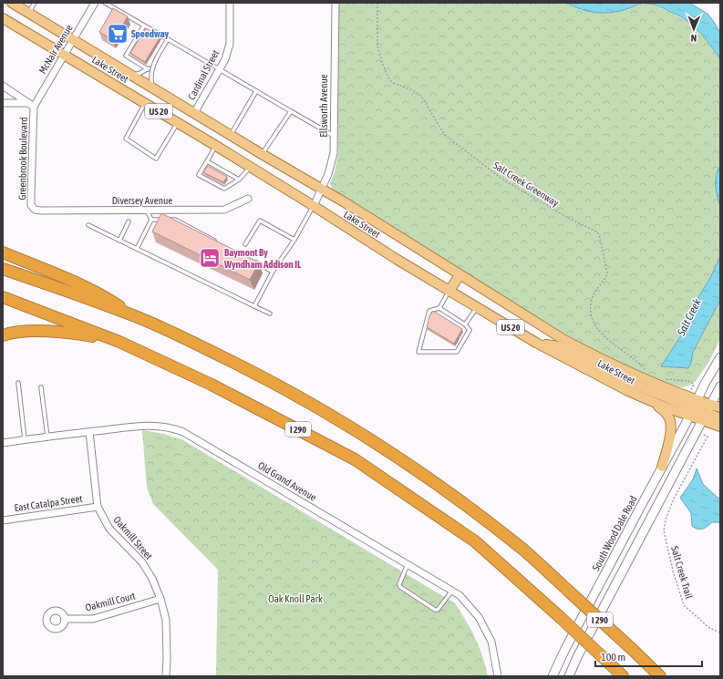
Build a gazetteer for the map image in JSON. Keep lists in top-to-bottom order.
{
  "streets": {
    "highway": ["I 290"],
    "main road": ["Lake Street", "US 20", "South Wood Dale Road"],
    "street": [
      "McNair Avenue",
      "Cardinal Street",
      "Ellsworth Avenue",
      "Greenbrook Boulevard",
      "Diversey Avenue",
      "Old Grand Avenue",
      "East Catalpa Street",
      "Oakmill Street",
      "Oakmill Court"
    ],
    "path": ["Salt Creek Greenway", "Salt Creek Trail"]
  },
  "crossings": [
    ["McNair Avenue", "Lake Street"],
    ["McNair Avenue", "Greenbrook Boulevard"],
    ["Lake Street", "Cardinal Street"],
    ["Lake Street", "Ellsworth Avenue"],
    ["Lake Street", "South Wood Dale Road"],
    ["Greenbrook Boulevard", "Diversey Avenue"],
    ["Old Grand Avenue", "Oakmill Street"],
    ["East Catalpa Street", "Oakmill Street"],
    ["Oakmill Street", "Oakmill Court"]
  ],
  "water": ["Salt Creek"],
  "parks": ["Oak Knoll Park"],
  "places": {
    "supermarket": ["Speedway"],
    "hotel": ["Baymont By Wyndham Addison IL"]
  },
  "scale_bar": "100 m",
  "north": "bottom"
}
